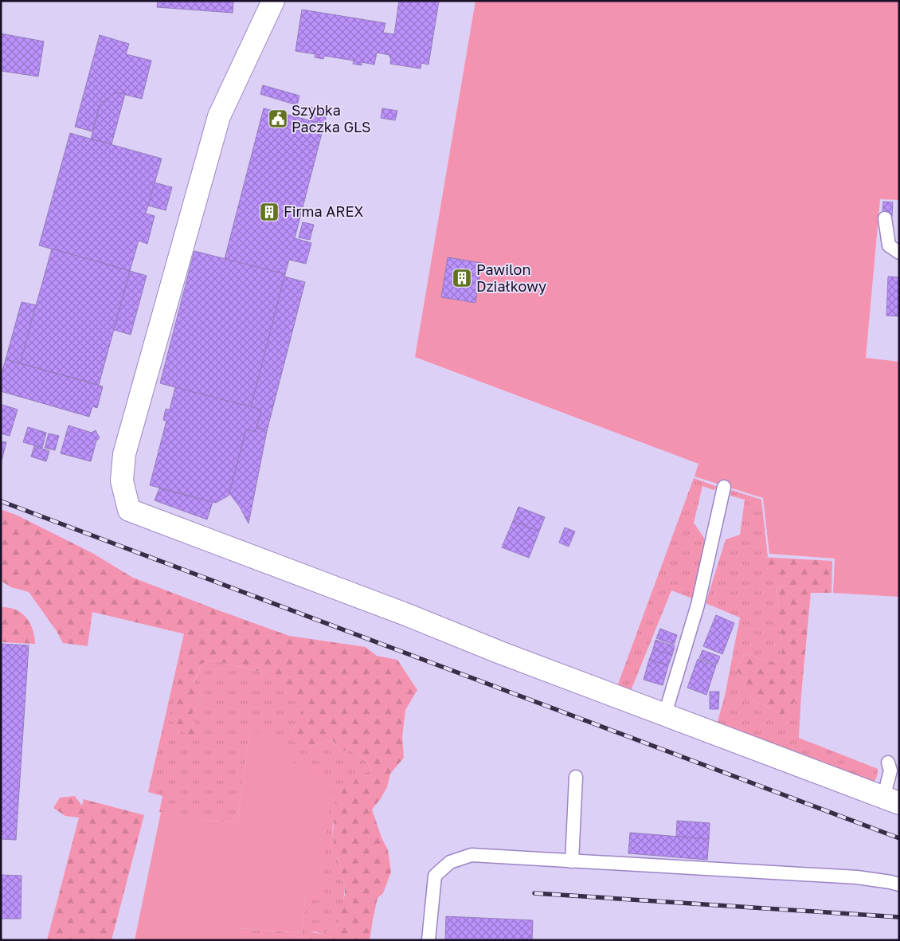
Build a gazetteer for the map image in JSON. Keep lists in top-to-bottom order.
{
  "places": {
    "public building": ["Szybka Paczka GLS"],
    "building": ["Firma AREX", "Pawilon Działkowy"]
  }
}
